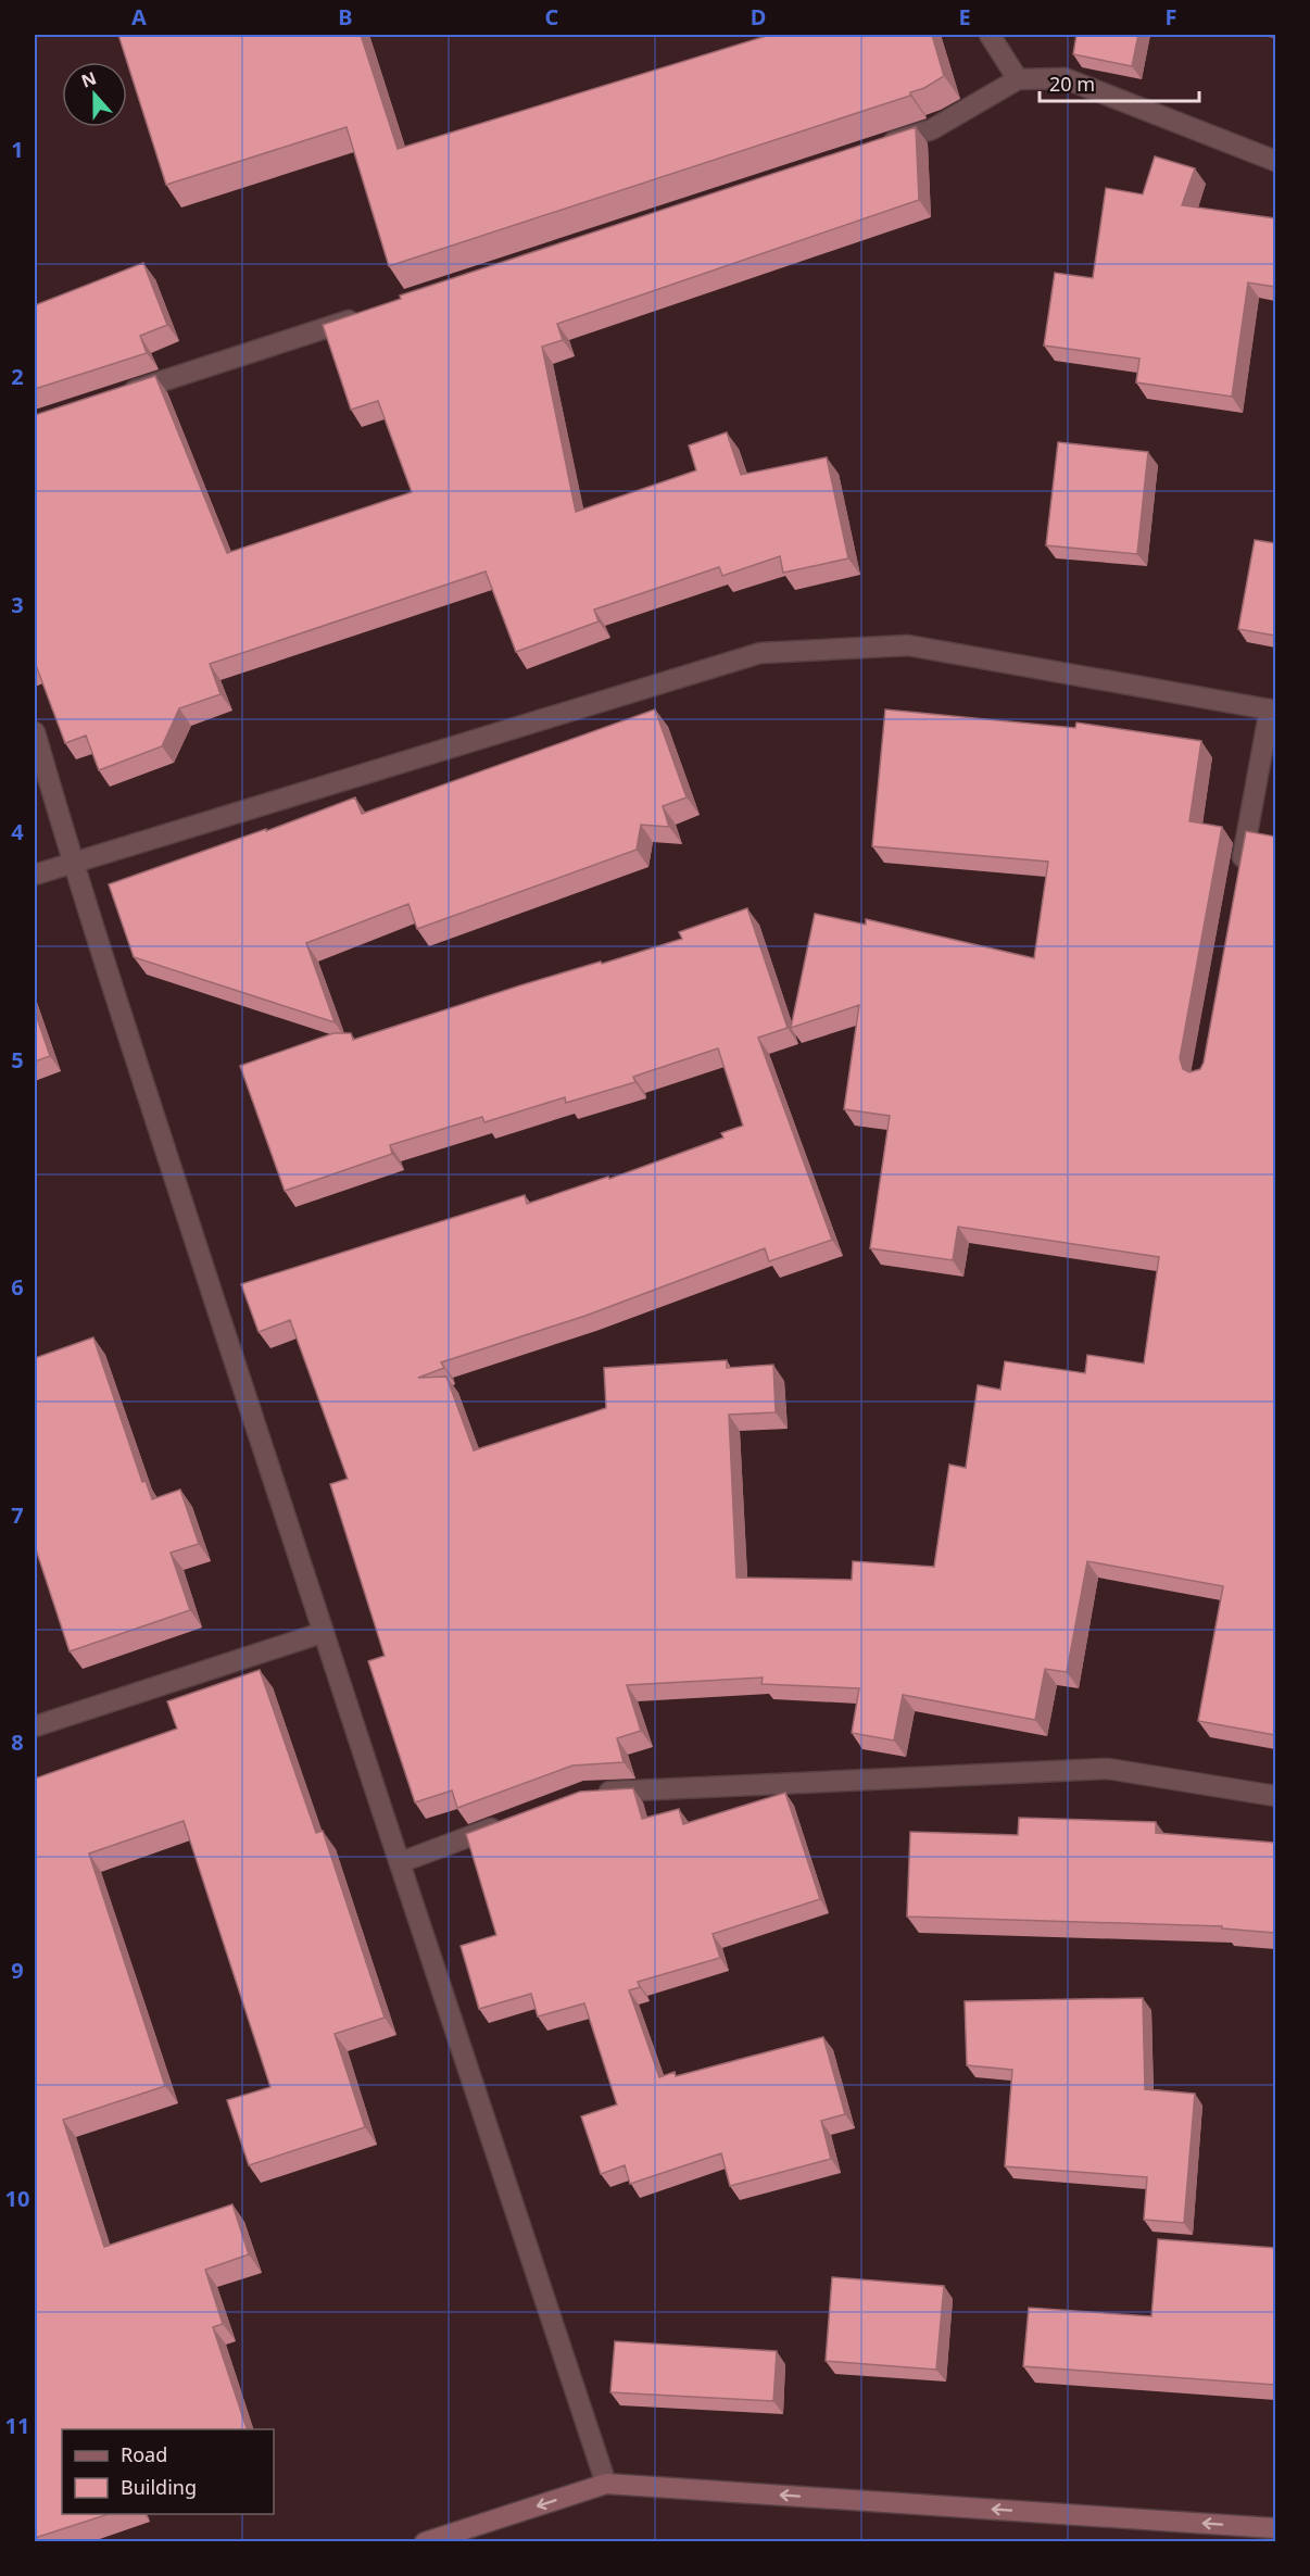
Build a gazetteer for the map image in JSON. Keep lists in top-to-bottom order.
{
  "legend": ["Road", "Building"],
  "scale_bar": "20 m",
  "north": "top",
  "grid": {
    "columns": [
      "A",
      "B",
      "C",
      "D",
      "E",
      "F"
    ],
    "rows": [
      "1",
      "2",
      "3",
      "4",
      "5",
      "6",
      "7",
      "8",
      "9",
      "10",
      "11"
    ]
  }
}
